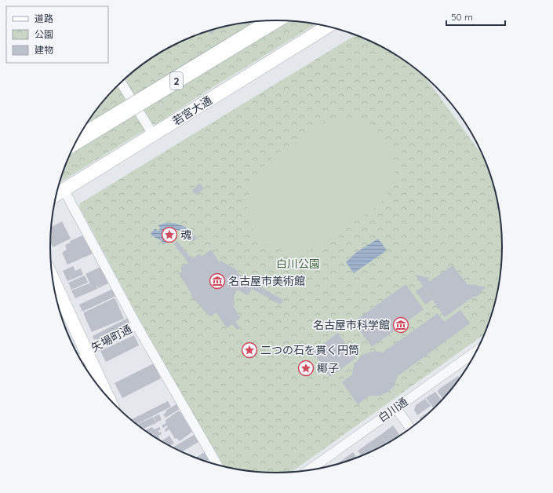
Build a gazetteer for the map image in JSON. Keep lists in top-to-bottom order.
{
  "streets": {
    "highway": ["2"],
    "street": ["若宮大通", "矢場町通", "白川通"]
  },
  "parks": ["白川公園"],
  "places": {
    "place": ["魂", "二つの石を貫く円筒", "椰子"],
    "museum": ["名古屋市美術館", "名古屋市科学館"]
  },
  "legend": ["道路", "公園", "建物"],
  "scale_bar": "50 m"
}
